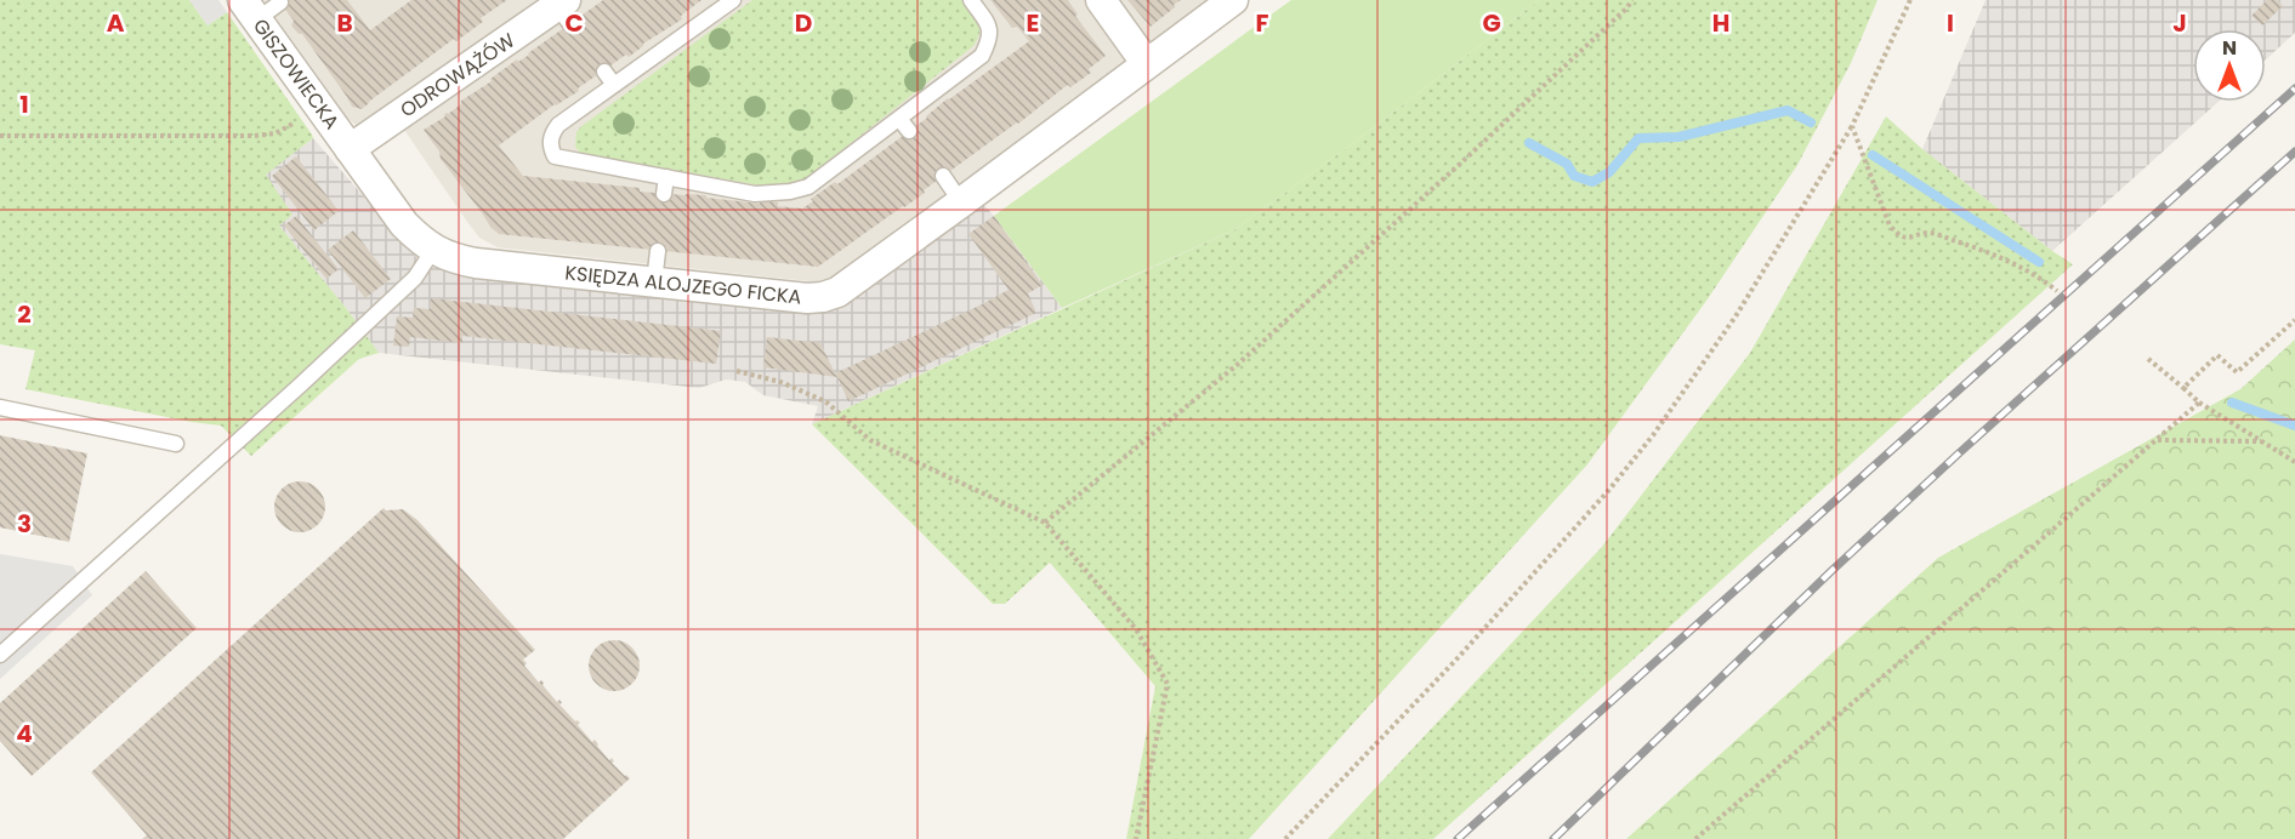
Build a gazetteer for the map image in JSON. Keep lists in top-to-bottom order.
{
  "streets": {
    "street": ["GISZOWIECKA", "ODROWĄŻÓW", "KSIĘDZA ALOJZEGO FICKA"]
  },
  "crossings": [
    ["GISZOWIECKA", "ODROWĄŻÓW"],
    ["GISZOWIECKA", "KSIĘDZA ALOJZEGO FICKA"],
    ["ODROWĄŻÓW", "KSIĘDZA ALOJZEGO FICKA"]
  ],
  "north": "top",
  "grid": {
    "columns": [
      "A",
      "B",
      "C",
      "D",
      "E",
      "F",
      "G",
      "H",
      "I",
      "J"
    ],
    "rows": [
      "1",
      "2",
      "3",
      "4"
    ]
  }
}
